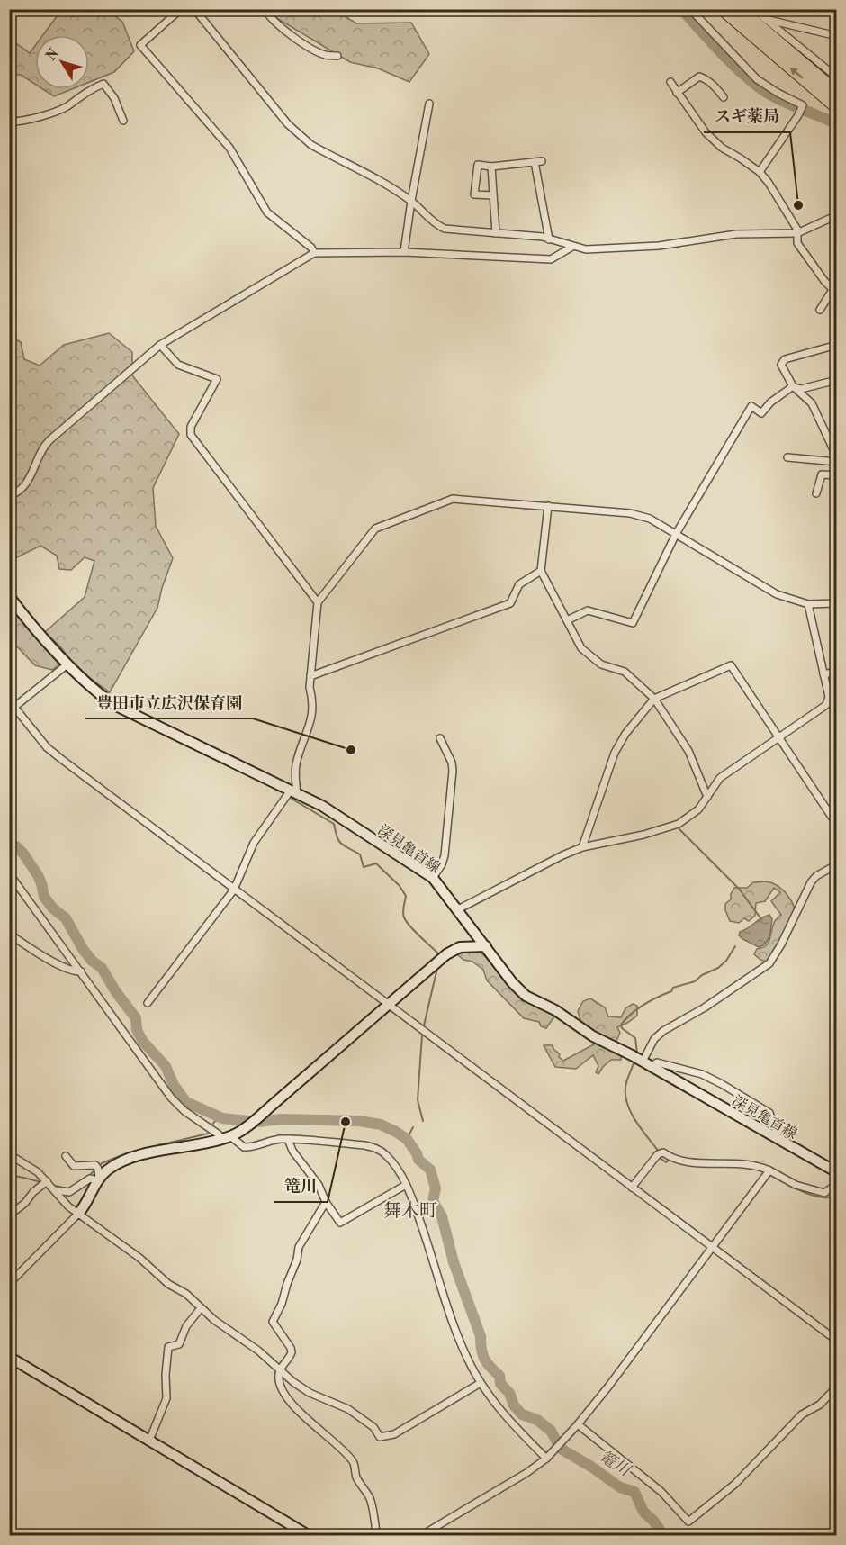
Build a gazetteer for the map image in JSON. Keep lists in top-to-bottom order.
{
  "streets": {
    "main road": ["深見亀首線"]
  },
  "districts": ["舞木町"],
  "water": ["篭川"],
  "places": ["スギ薬局", "豊田市立広沢保育園", "篭川"],
  "north": "top left"
}
